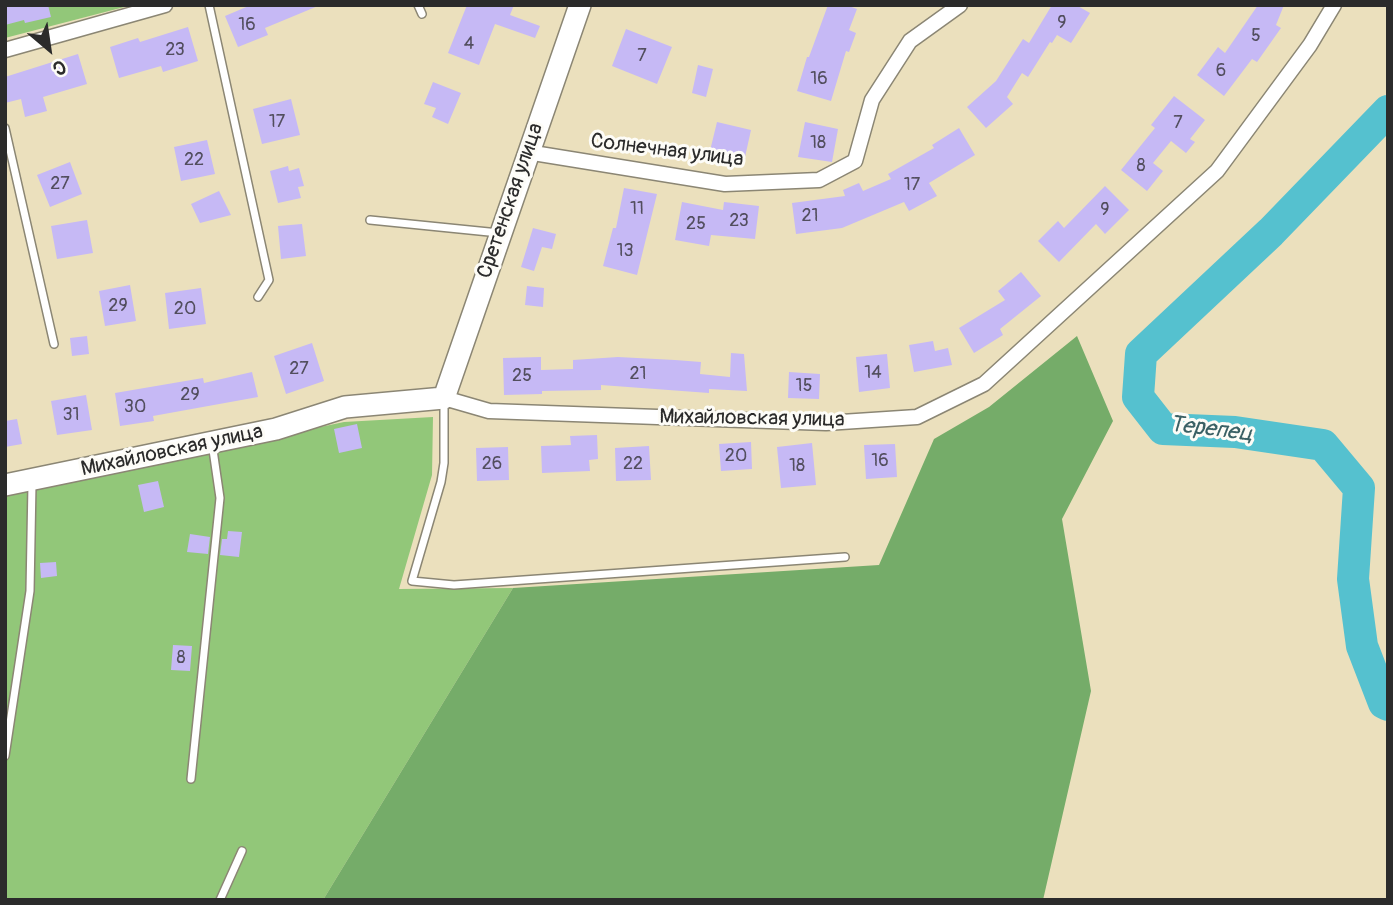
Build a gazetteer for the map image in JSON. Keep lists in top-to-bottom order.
{
  "streets": {
    "street": ["Солнечная улица", "Сретенская улица", "Михайловская улица"]
  },
  "crossings": [
    ["Солнечная улица", "Сретенская улица"],
    ["Сретенская улица", "Михайловская улица"]
  ],
  "water": ["Терепец"],
  "house_numbers": [
    "9",
    "16",
    "5",
    "4",
    "23",
    "7",
    "6",
    "16",
    "17",
    "7",
    "18",
    "22",
    "8",
    "27",
    "17",
    "11",
    "9",
    "21",
    "23",
    "25",
    "13",
    "29",
    "20",
    "27",
    "14",
    "21",
    "25",
    "15",
    "29",
    "30",
    "31",
    "20",
    "16",
    "26",
    "22",
    "18",
    "8"
  ],
  "north": "bottom right"
}
